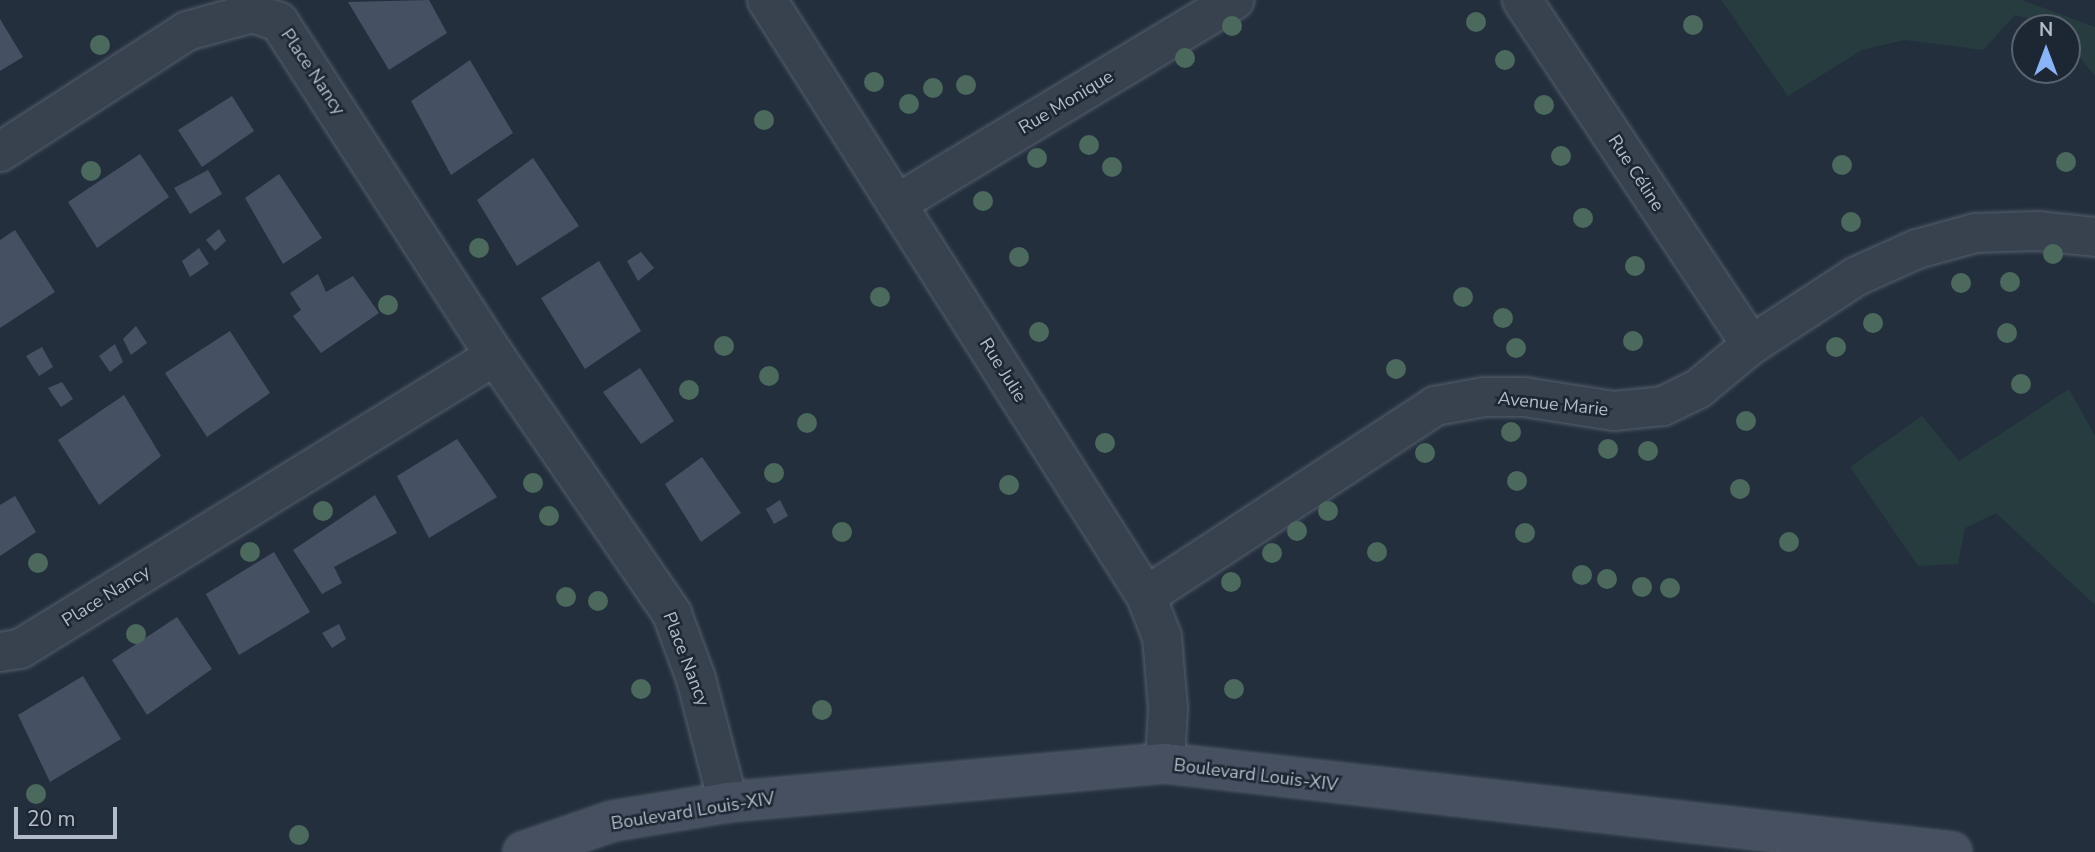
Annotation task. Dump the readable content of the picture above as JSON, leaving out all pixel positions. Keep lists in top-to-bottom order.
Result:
{
  "streets": {
    "main road": ["Boulevard Louis-XIV"],
    "street": [
      "Place Nancy",
      "Rue Monique",
      "Rue Céline",
      "Rue Julie",
      "Avenue Marie"
    ]
  },
  "crossings": [
    ["Place Nancy", "Boulevard Louis-XIV"],
    ["Rue Monique", "Rue Julie"],
    ["Rue Céline", "Avenue Marie"],
    ["Rue Julie", "Avenue Marie"],
    ["Rue Julie", "Boulevard Louis-XIV"]
  ],
  "scale_bar": "20 m",
  "north": "top"
}
